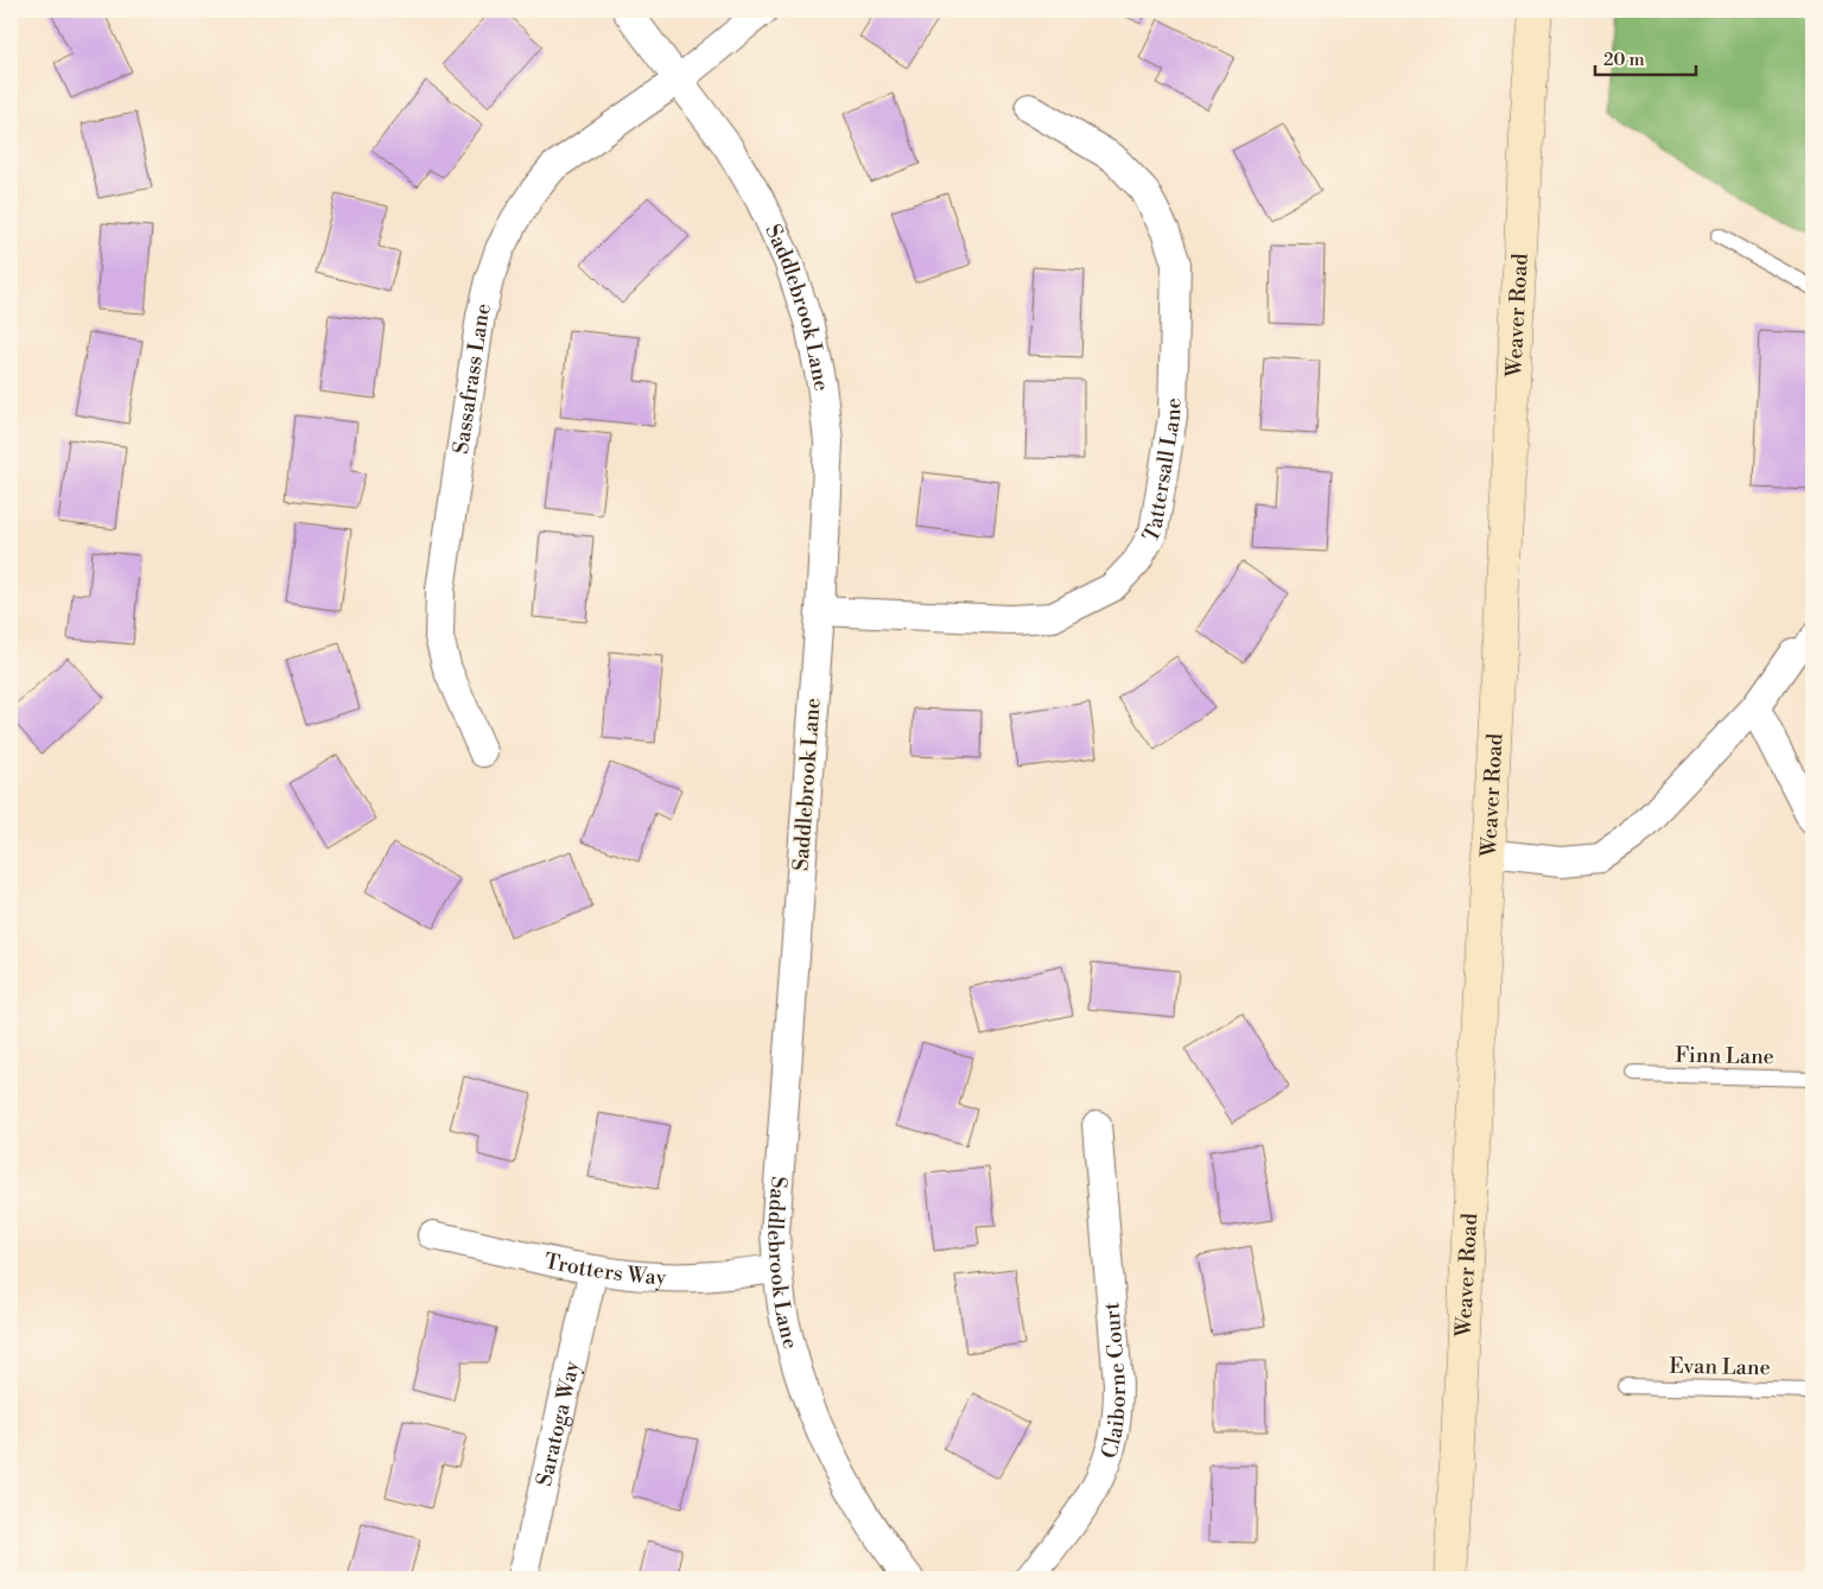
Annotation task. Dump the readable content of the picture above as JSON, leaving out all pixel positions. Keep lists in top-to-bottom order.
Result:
{
  "streets": {
    "main road": ["Weaver Road"],
    "street": [
      "Saddlebrook Lane",
      "Sassafrass Lane",
      "Tattersall Lane",
      "Trotters Way",
      "Claiborne Court",
      "Saratoga Way"
    ],
    "lane": ["Finn Lane", "Evan Lane"]
  },
  "crossings": [
    ["Saddlebrook Lane", "Sassafrass Lane"],
    ["Saddlebrook Lane", "Tattersall Lane"],
    ["Saddlebrook Lane", "Trotters Way"],
    ["Trotters Way", "Saratoga Way"]
  ],
  "scale_bar": "20 m"
}
